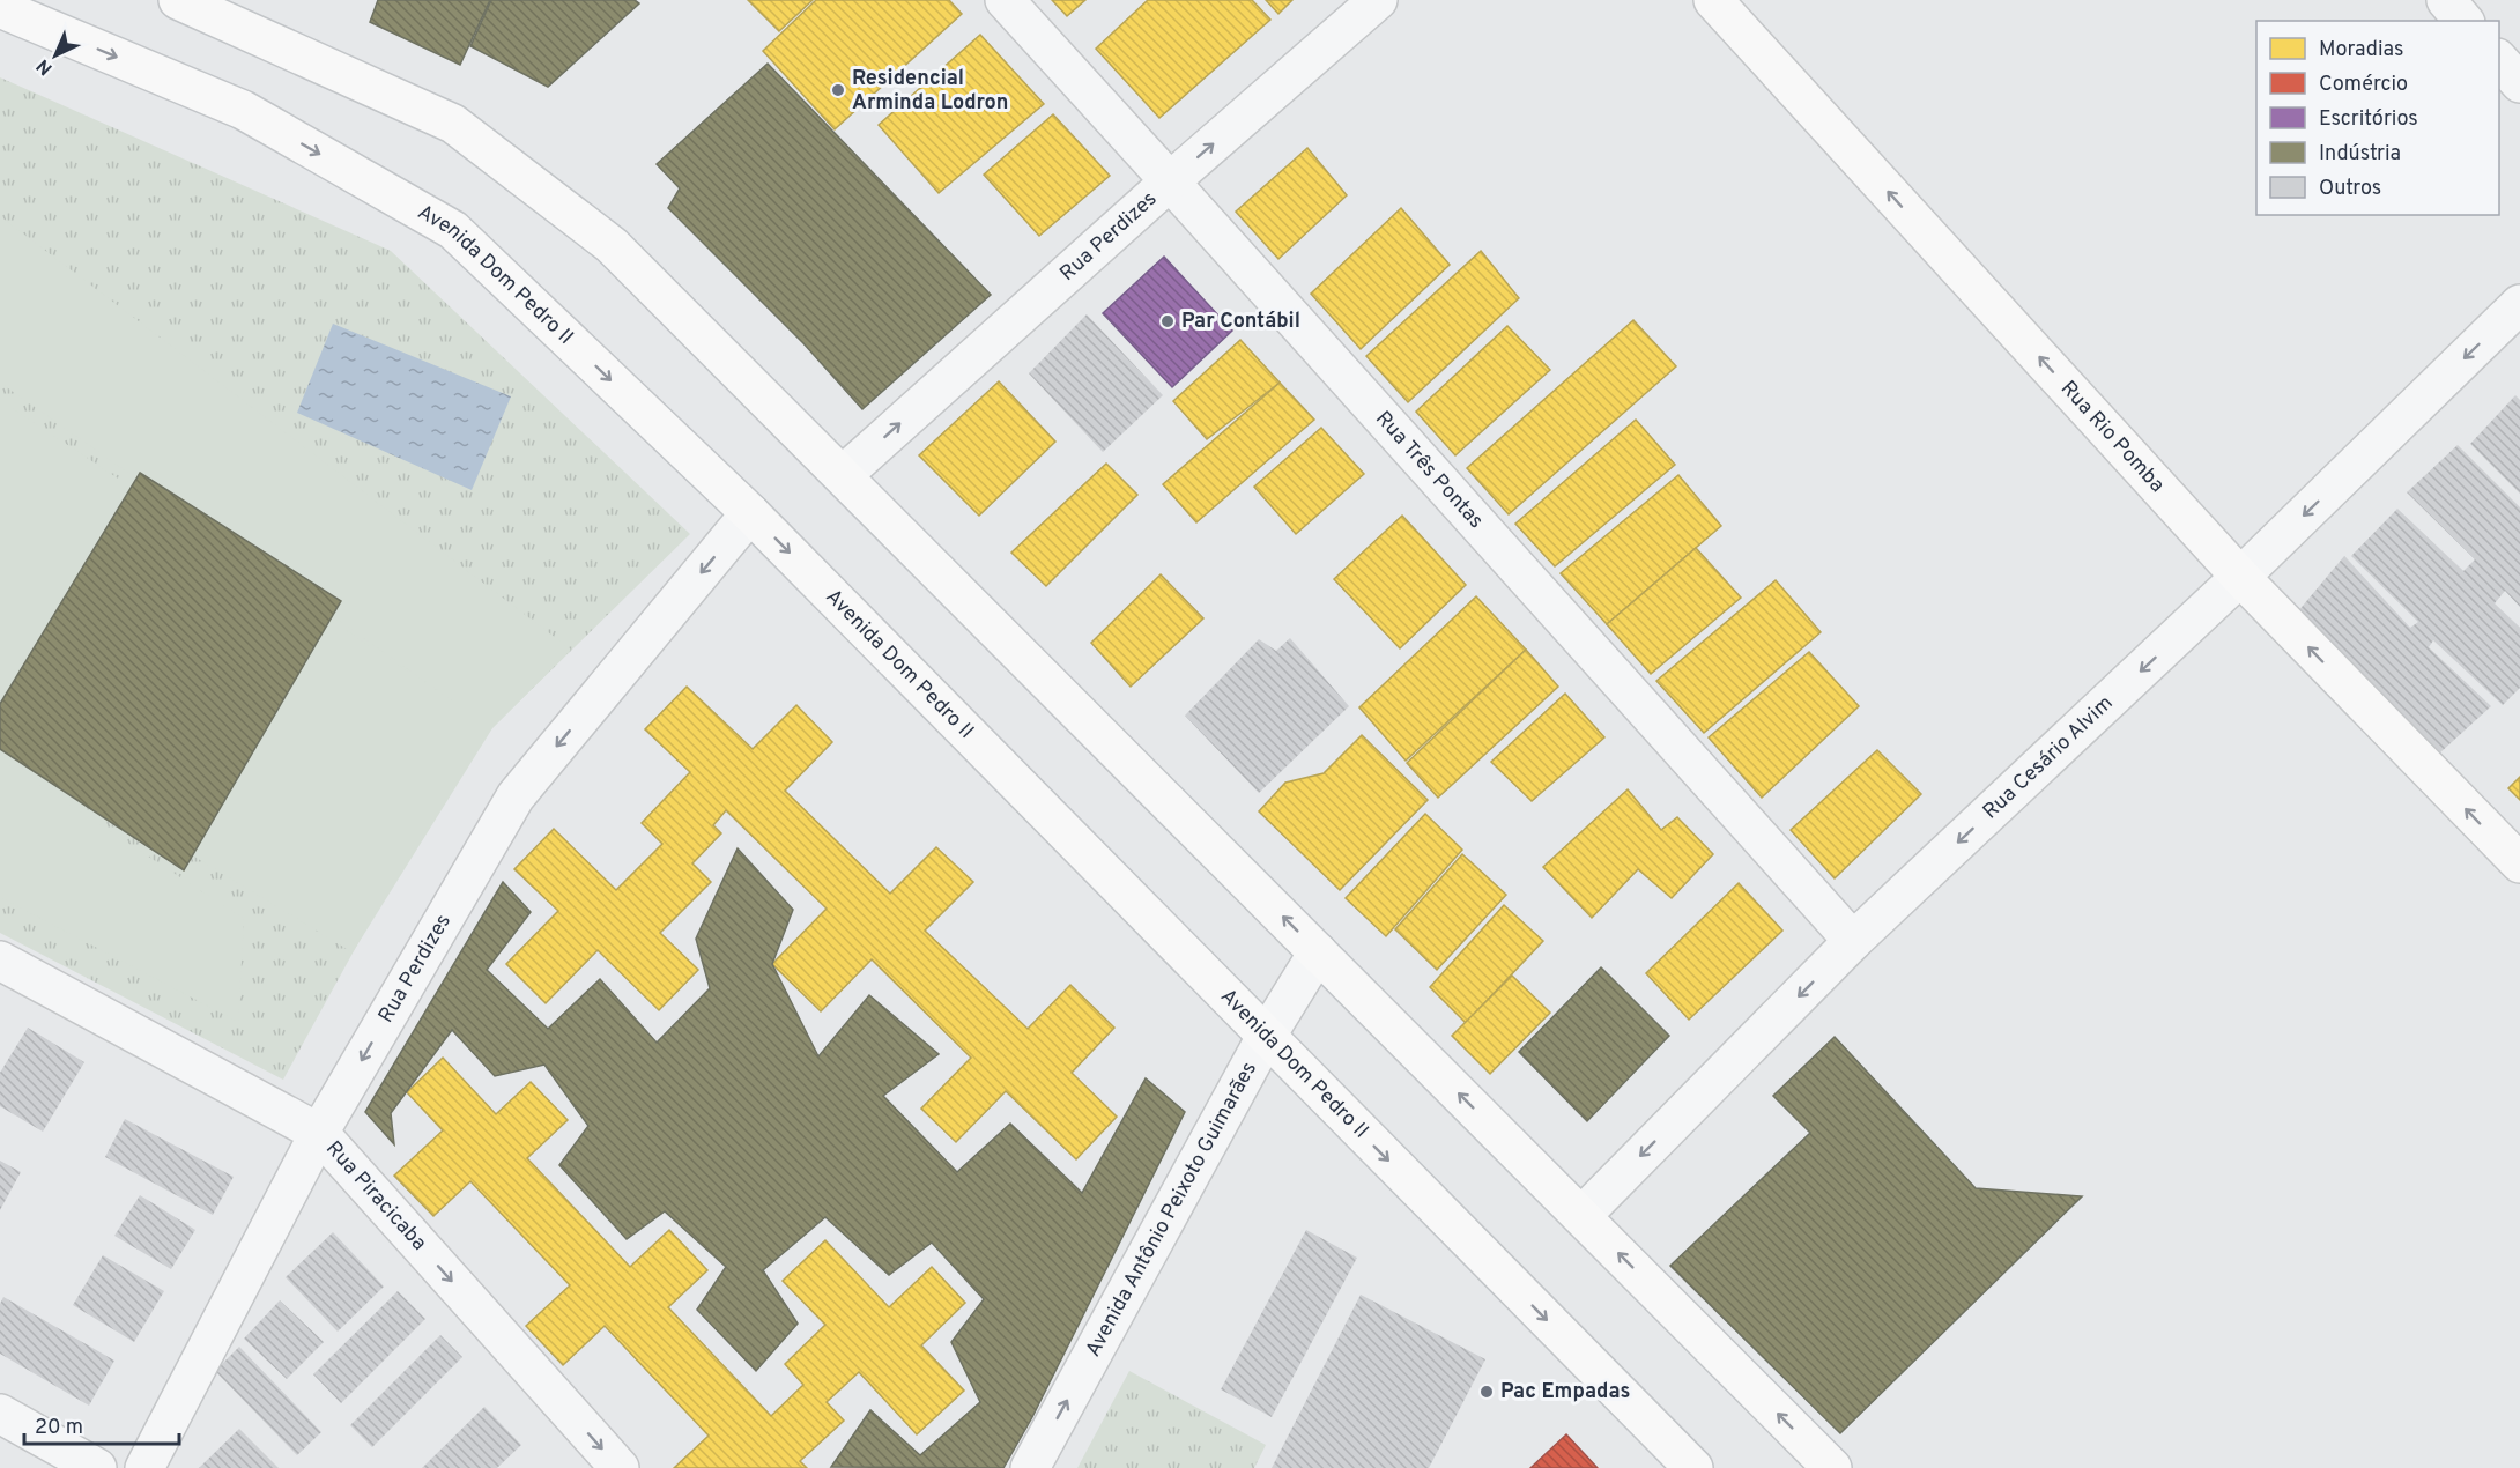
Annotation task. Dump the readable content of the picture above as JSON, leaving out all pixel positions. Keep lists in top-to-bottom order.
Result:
{
  "streets": {
    "main road": ["Avenida Dom Pedro II", "Rua Rio Pomba"],
    "street": [
      "Rua Perdizes",
      "Rua Três Pontas",
      "Rua Cesário Alvim",
      "Rua Piracicaba",
      "Avenida Antônio Peixoto Guimarães"
    ]
  },
  "crossings": [
    ["Rua Perdizes", "Avenida Dom Pedro II"],
    ["Rua Perdizes", "Rua Três Pontas"],
    ["Rua Perdizes", "Rua Piracicaba"],
    ["Avenida Dom Pedro II", "Avenida Antônio Peixoto Guimarães"],
    ["Rua Rio Pomba", "Rua Cesário Alvim"],
    ["Rua Três Pontas", "Rua Cesário Alvim"]
  ],
  "one_way": [
    "Rua Rio Pomba",
    "Rua Cesário Alvim",
    "Rua Piracicaba",
    "Avenida Antônio Peixoto Guimarães"
  ],
  "places": ["Residencial Arminda Lodron", "Par Contábil", "Pac Empadas"],
  "legend": [
    "Moradias",
    "Comércio",
    "Escritórios",
    "Indústria",
    "Outros"
  ],
  "scale_bar": "20 m",
  "north": "bottom left"
}
